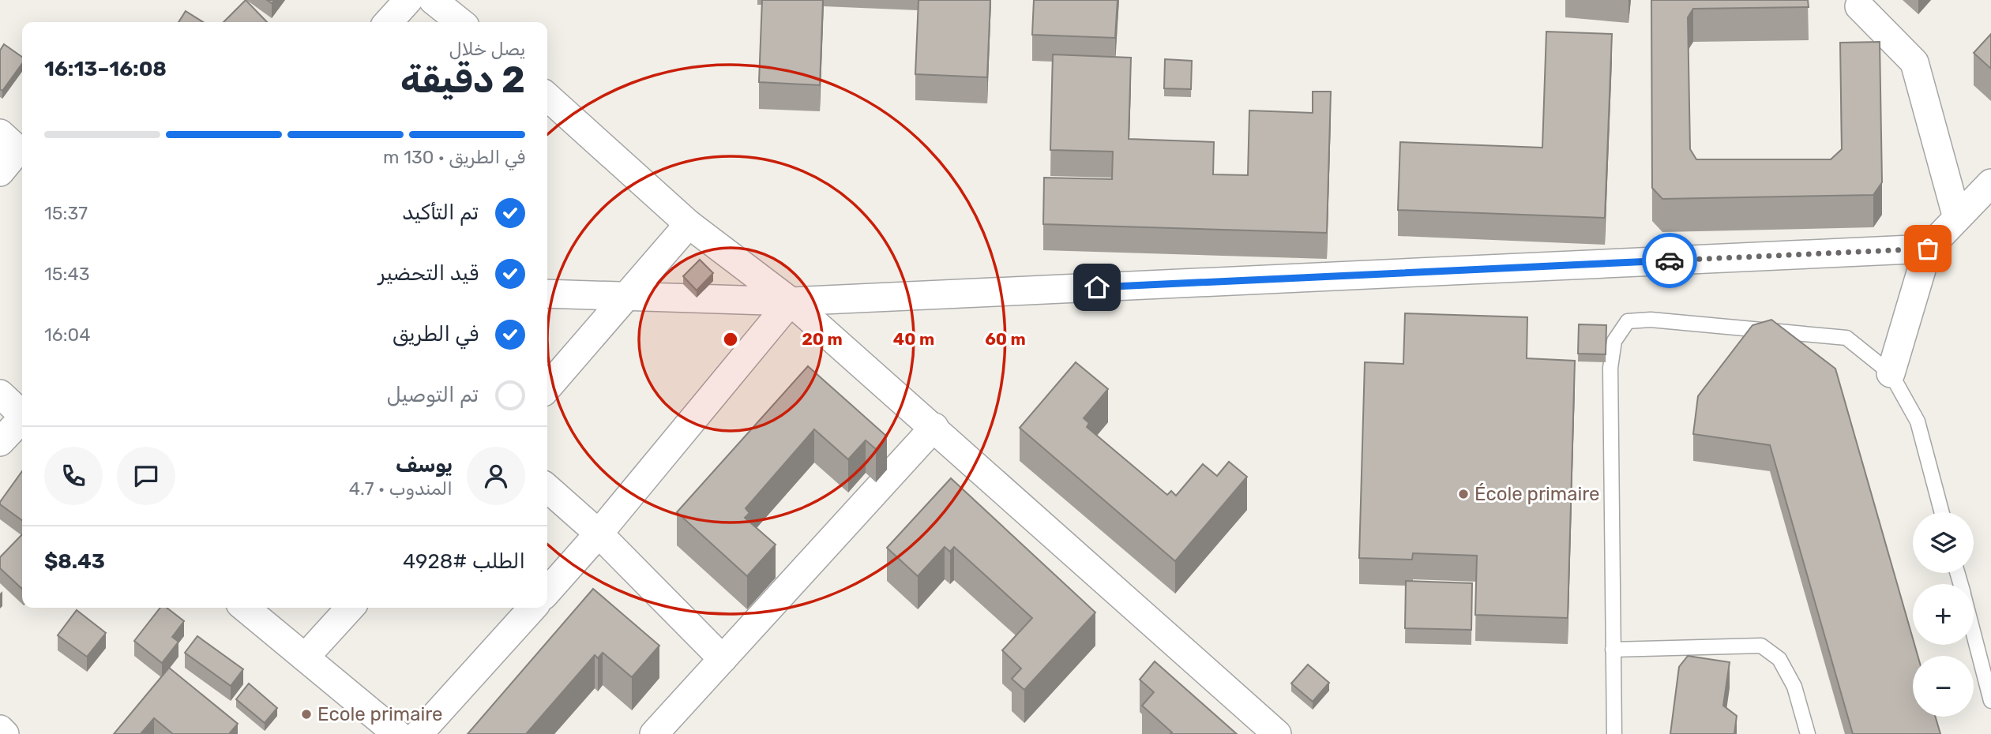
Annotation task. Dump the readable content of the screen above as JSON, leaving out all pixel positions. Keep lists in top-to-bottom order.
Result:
{
  "places": ["École primaire", "Ecole primaire"],
  "page": {
    "heading": ["2 دقيقة", "يصل خلال", "16:08–16:13"],
    "panel": [
      "يوسف",
      "المندوب · 4.7",
      "الطلب #4928",
      "$8.43"
    ],
    "bar": "في الطريق · 130 m",
    "list": [
      ["تم التأكيد", "15:37"],
      ["قيد التحضير", "15:43"],
      ["في الطريق", "16:04"],
      "تم التوصيل"
    ],
    "map_buttons": ["+", "−"]
  },
  "rings": ["20 m", "40 m", "60 m"]
}
